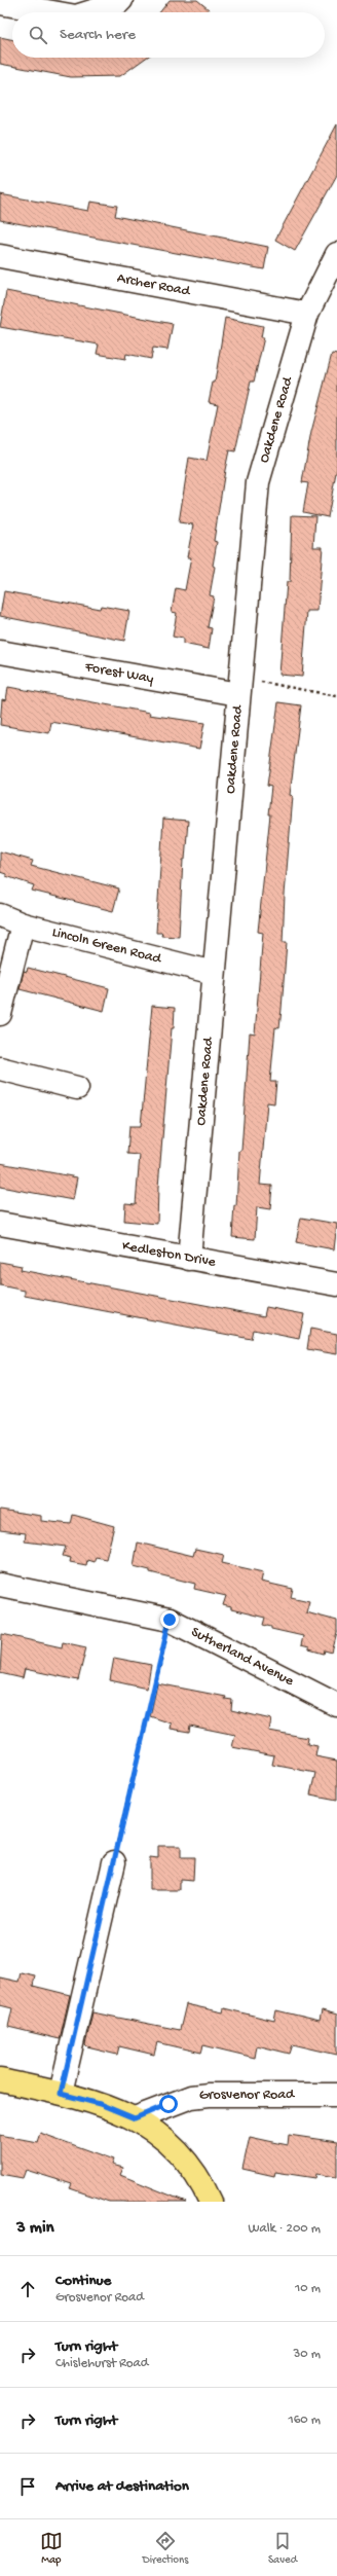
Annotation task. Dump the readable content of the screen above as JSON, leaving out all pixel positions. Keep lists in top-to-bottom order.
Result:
{
  "streets": {
    "street": [
      "Archer Road",
      "Oakdene Road",
      "Forest Way",
      "Lincoln Green Road",
      "Kedleston Drive",
      "Sutherland Avenue",
      "Grosvenor Road"
    ]
  },
  "crossings": [
    ["Archer Road", "Oakdene Road"],
    ["Oakdene Road", "Forest Way"],
    ["Oakdene Road", "Lincoln Green Road"],
    ["Oakdene Road", "Kedleston Drive"]
  ],
  "page": {
    "search": "Search here",
    "heading": ["3 min", "Walk · 200 m"],
    "list": [
      ["Continue", "Grosvenor Road", "10 m"],
      ["Turn right", "Chislehurst Road", "30 m"],
      ["Turn right", "160 m"],
      "Arrive at destination"
    ],
    "nav": ["Map", "Directions", "Saved"]
  }
}
